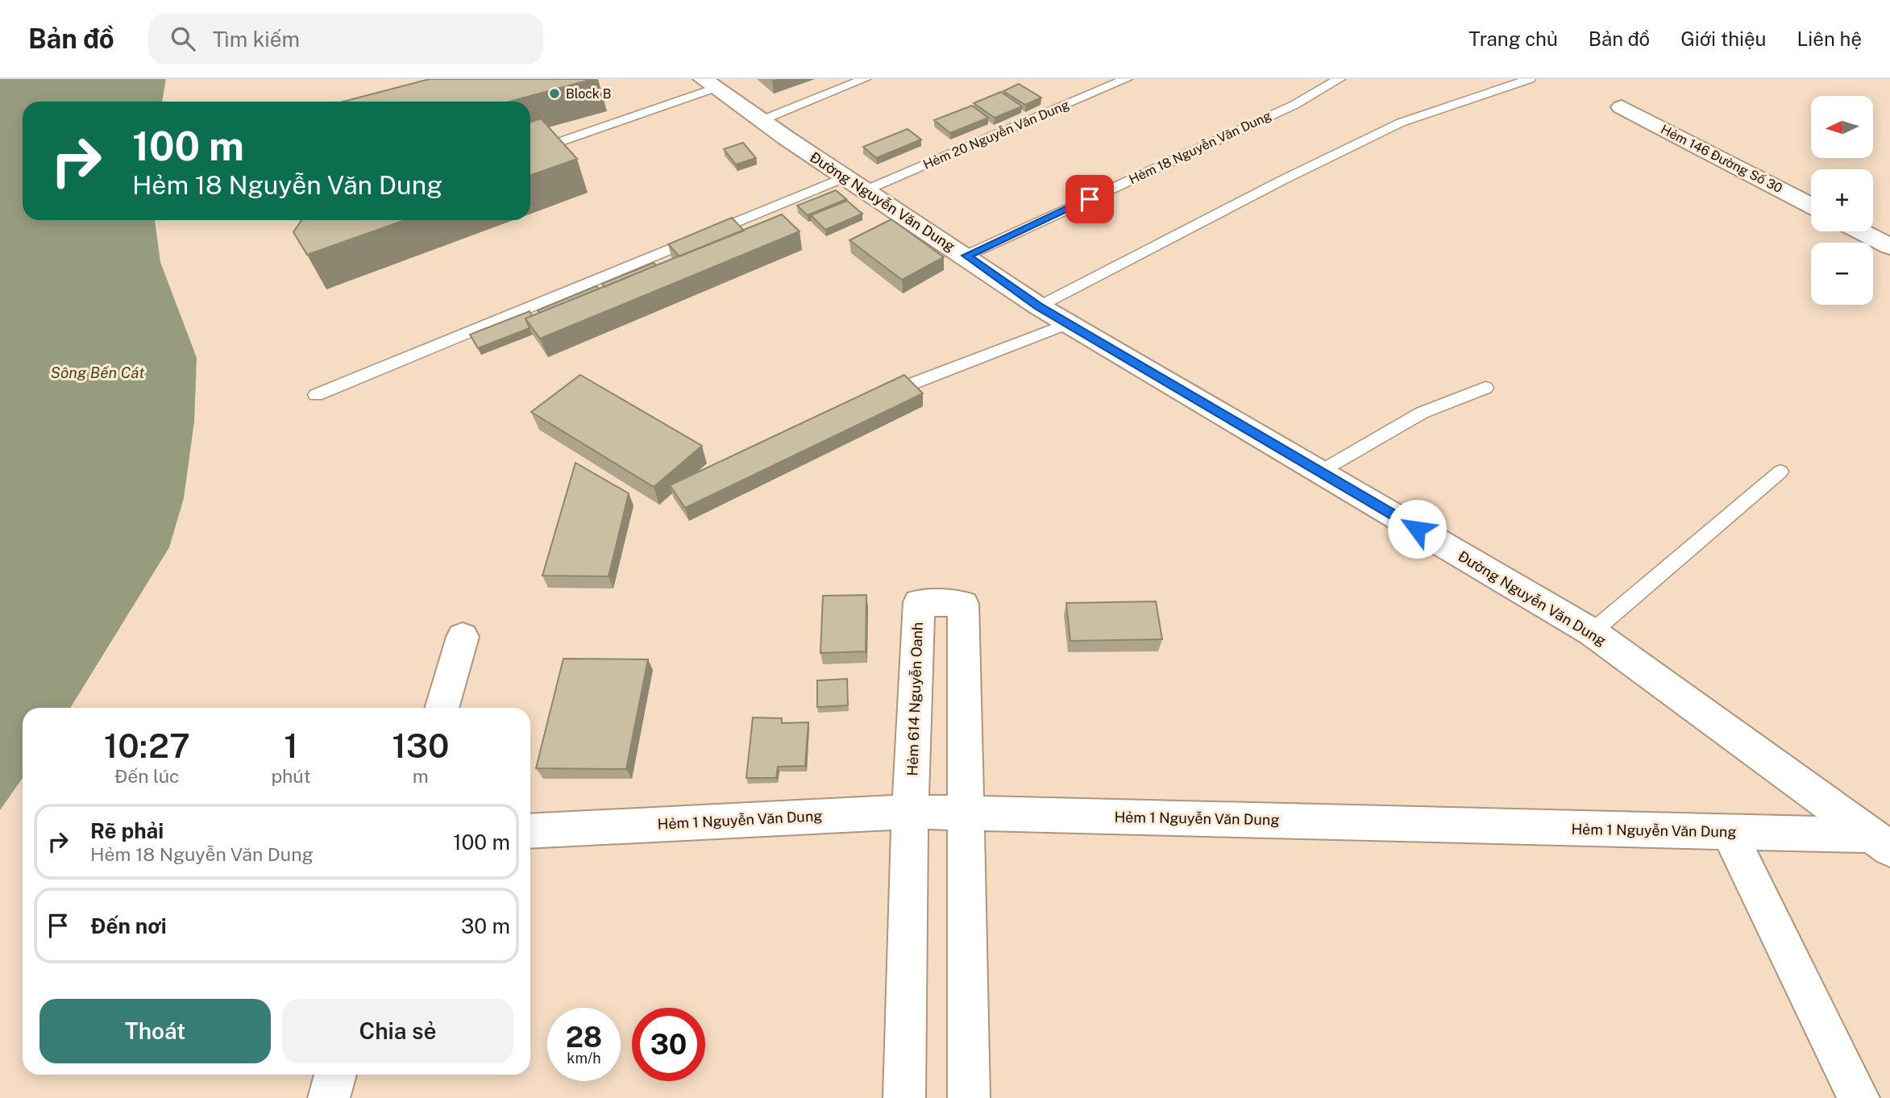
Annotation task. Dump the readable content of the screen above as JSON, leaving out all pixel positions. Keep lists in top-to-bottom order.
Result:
{
  "streets": {
    "street": [
      "Hẻm 146 Đường Số 30",
      "Đường Nguyễn Văn Dung",
      "Hẻm 614 Nguyễn Oanh",
      "Hẻm 1 Nguyễn Văn Dung"
    ],
    "lane": ["Hẻm 20 Nguyễn Văn Dung", "Hẻm 18 Nguyễn Văn Dung"]
  },
  "crossings": [
    ["Hẻm 20 Nguyễn Văn Dung", "Đường Nguyễn Văn Dung"],
    ["Hẻm 18 Nguyễn Văn Dung", "Đường Nguyễn Văn Dung"],
    ["Đường Nguyễn Văn Dung", "Hẻm 1 Nguyễn Văn Dung"],
    ["Hẻm 614 Nguyễn Oanh", "Hẻm 1 Nguyễn Văn Dung"]
  ],
  "water": ["Sông Bến Cát"],
  "places": ["Block B"],
  "north": "left",
  "page": {
    "header": "Bản đồ",
    "search": "Tìm kiếm",
    "nav": [
      "Trang chủ",
      "Bản đồ",
      "Giới thiệu",
      "Liên hệ"
    ],
    "map_buttons": ["+", "−"],
    "turn": ["100 m", "Hẻm 18 Nguyễn Văn Dung"],
    "eta": [
      "10:27",
      "Đến lúc",
      "1",
      "phút",
      "130",
      "m"
    ],
    "list": [
      {
        "name": "Rẽ phải",
        "note": "Hẻm 18 Nguyễn Văn Dung",
        "value": "100 m"
      },
      {
        "name": "Đến nơi",
        "value": "30 m"
      }
    ],
    "buttons": ["Thoát", "Chia sẻ"],
    "speed": "28 km/h",
    "limit": "30"
  }
}
